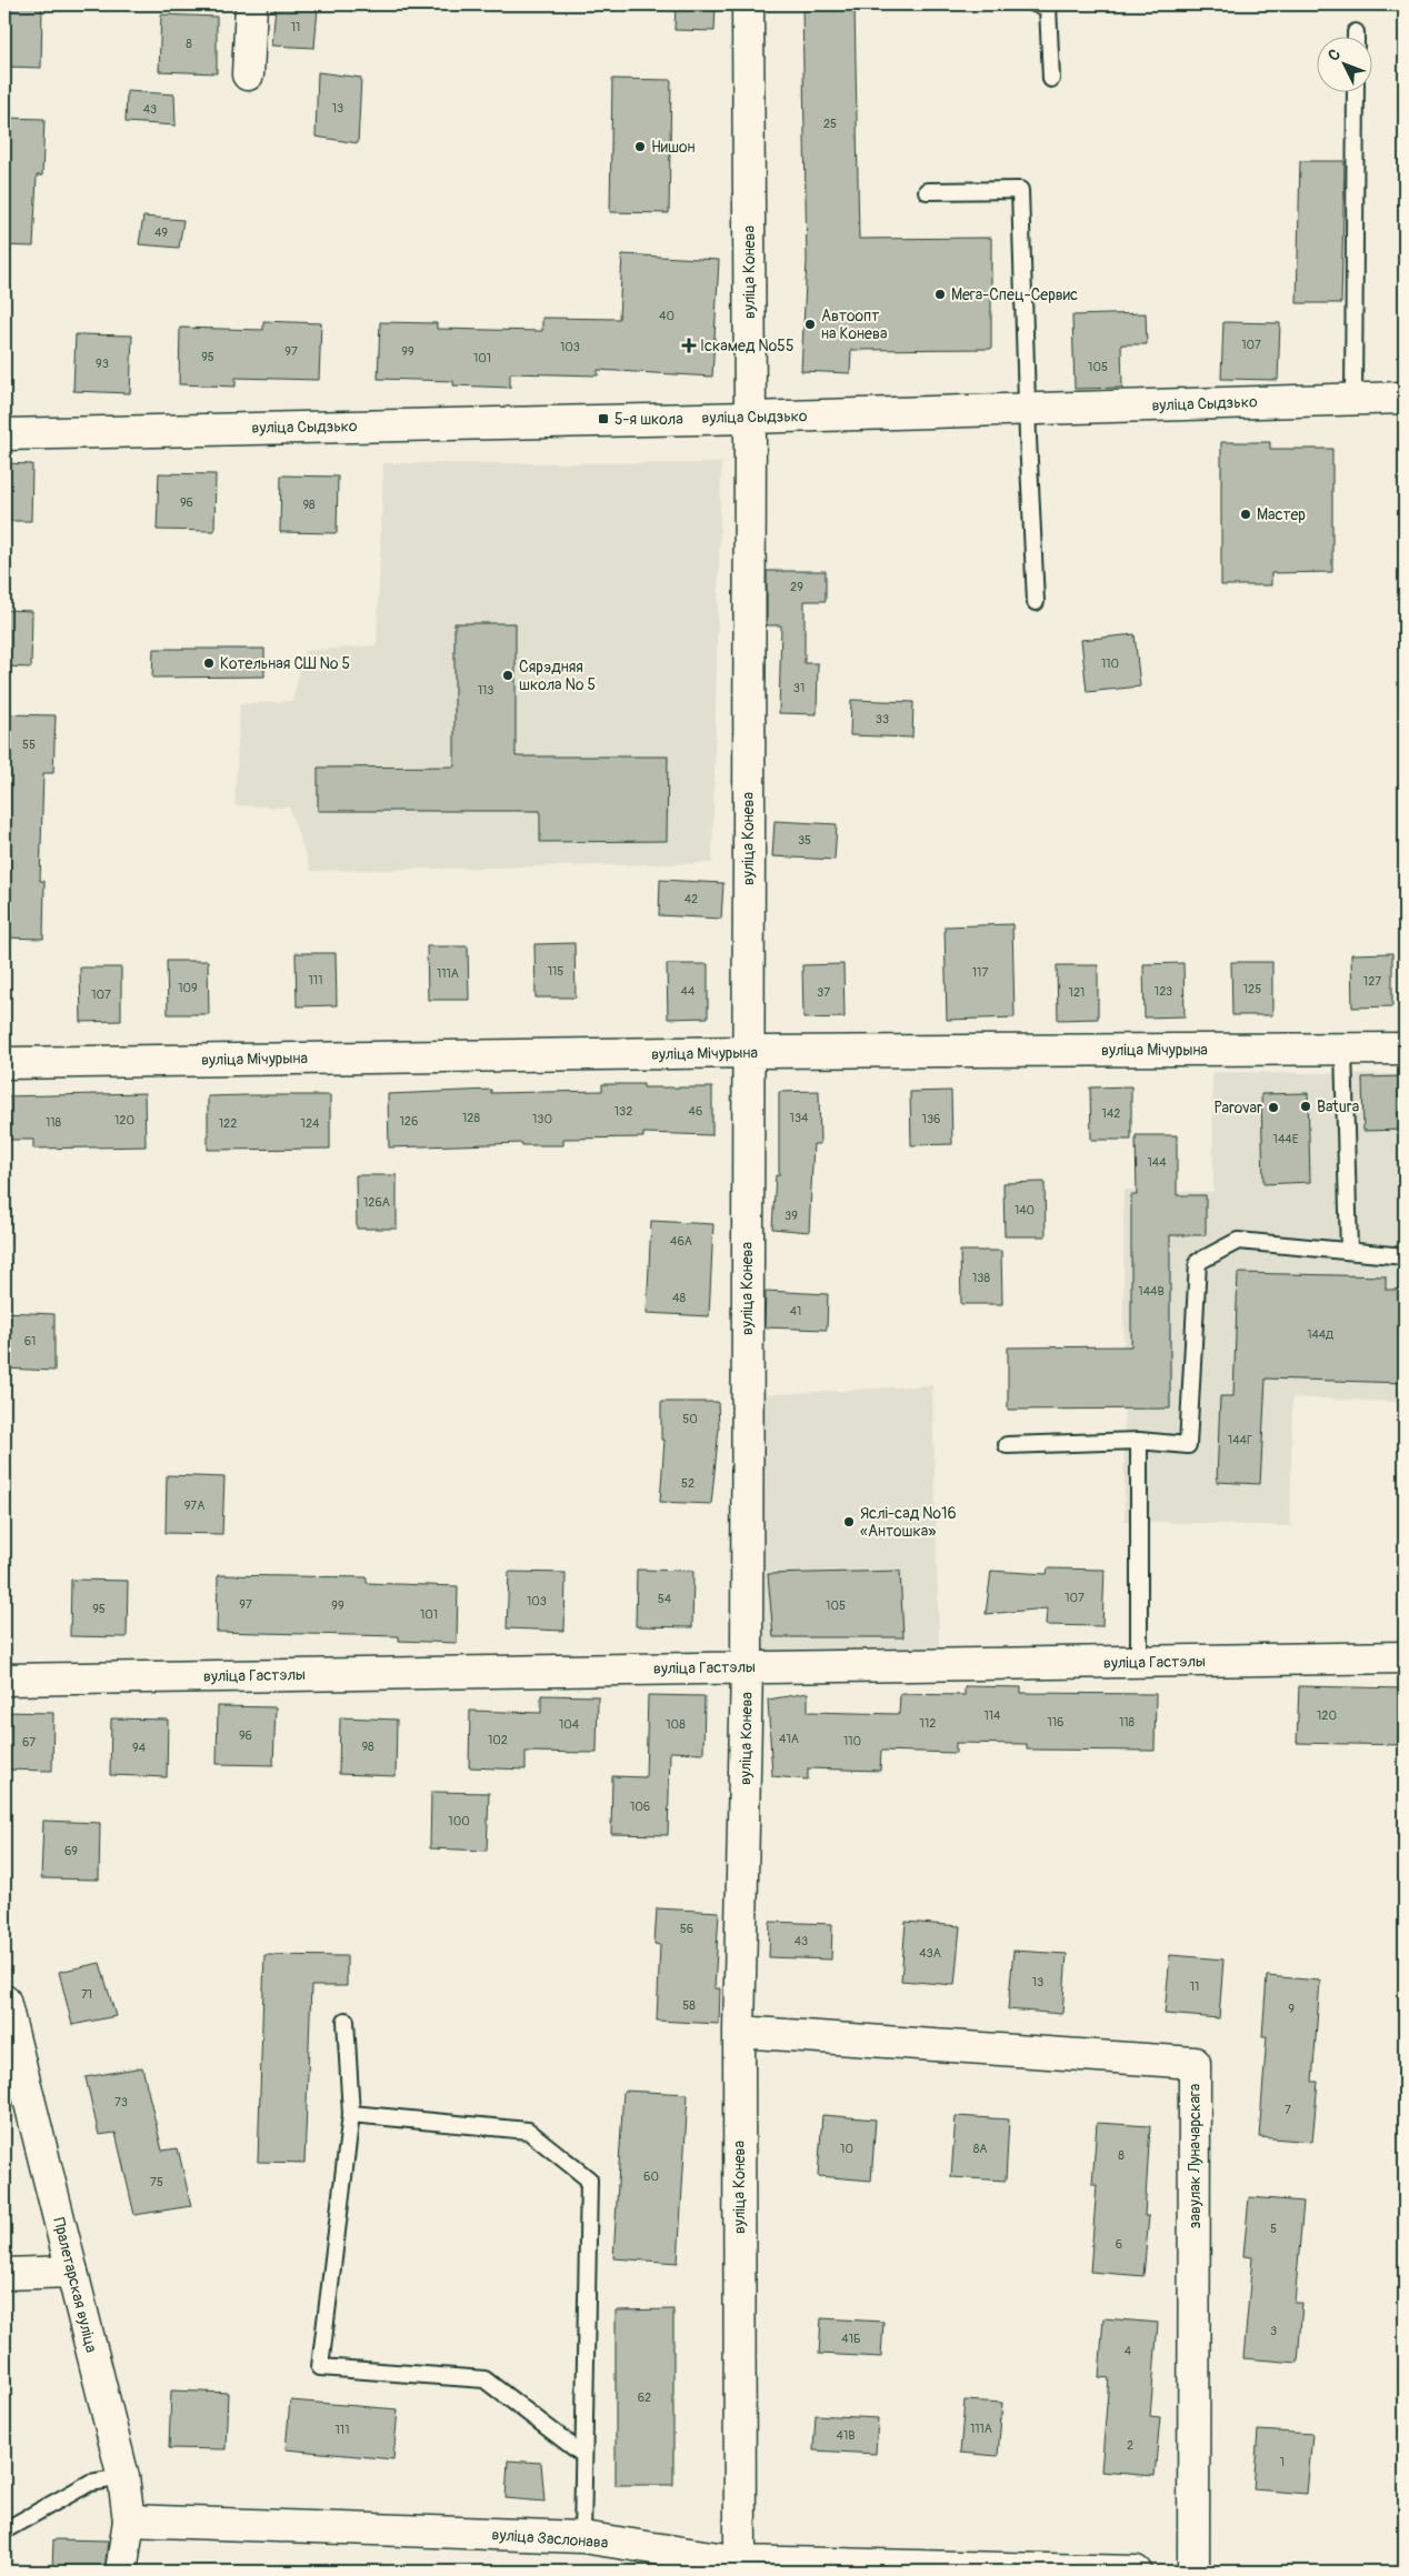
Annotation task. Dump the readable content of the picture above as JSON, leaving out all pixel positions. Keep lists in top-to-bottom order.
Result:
{
  "streets": {
    "street": [
      "вуліца Конева",
      "вуліца Сыдзько",
      "вуліца Мічурына",
      "вуліца Гастэлы",
      "завулак Луначарскага",
      "Пралетарская вуліца",
      "вуліца Заслонава"
    ]
  },
  "crossings": [
    ["вуліца Конева", "вуліца Сыдзько"],
    ["вуліца Конева", "вуліца Мічурына"],
    ["вуліца Конева", "вуліца Гастэлы"],
    ["вуліца Конева", "завулак Луначарскага"],
    ["вуліца Конева", "вуліца Заслонава"],
    ["Пралетарская вуліца", "вуліца Заслонава"]
  ],
  "places": {
    "other": [
      "Нишон",
      "Мега-Спец-Сервис",
      "Автоопт на Конева",
      "Мастер",
      "Котельная СШ № 5",
      "Сярэдняя школа № 5",
      "Batura",
      "Parovar",
      "Яслі-сад №16 «Антошка»"
    ],
    "health": ["Іскамед №55"],
    "transit": ["5-я школа"]
  },
  "house_numbers": [
    "11",
    "8",
    "13",
    "43",
    "25",
    "49",
    "40",
    "107",
    "103",
    "97",
    "99",
    "95",
    "101",
    "93",
    "105",
    "96",
    "98",
    "29",
    "110",
    "31",
    "113",
    "33",
    "55",
    "35",
    "42",
    "115",
    "117",
    "111А",
    "111",
    "127",
    "109",
    "125",
    "44",
    "123",
    "37",
    "121",
    "107",
    "132",
    "46",
    "142",
    "128",
    "134",
    "130",
    "136",
    "120",
    "126",
    "118",
    "122",
    "124",
    "144Е",
    "144",
    "126А",
    "140",
    "39",
    "46А",
    "138",
    "144В",
    "48",
    "41",
    "144Д",
    "61",
    "50",
    "144Г",
    "52",
    "97А",
    "107",
    "54",
    "103",
    "97",
    "99",
    "105",
    "95",
    "101",
    "114",
    "120",
    "116",
    "118",
    "112",
    "104",
    "108",
    "96",
    "41А",
    "102",
    "110",
    "67",
    "98",
    "94",
    "106",
    "100",
    "69",
    "56",
    "43",
    "43А",
    "13",
    "11",
    "71",
    "58",
    "9",
    "73",
    "7",
    "10",
    "8А",
    "8",
    "60",
    "75",
    "5",
    "6",
    "3",
    "41Б",
    "4",
    "62",
    "111А",
    "111",
    "41В",
    "2",
    "1"
  ],
  "north": "top left"
}
